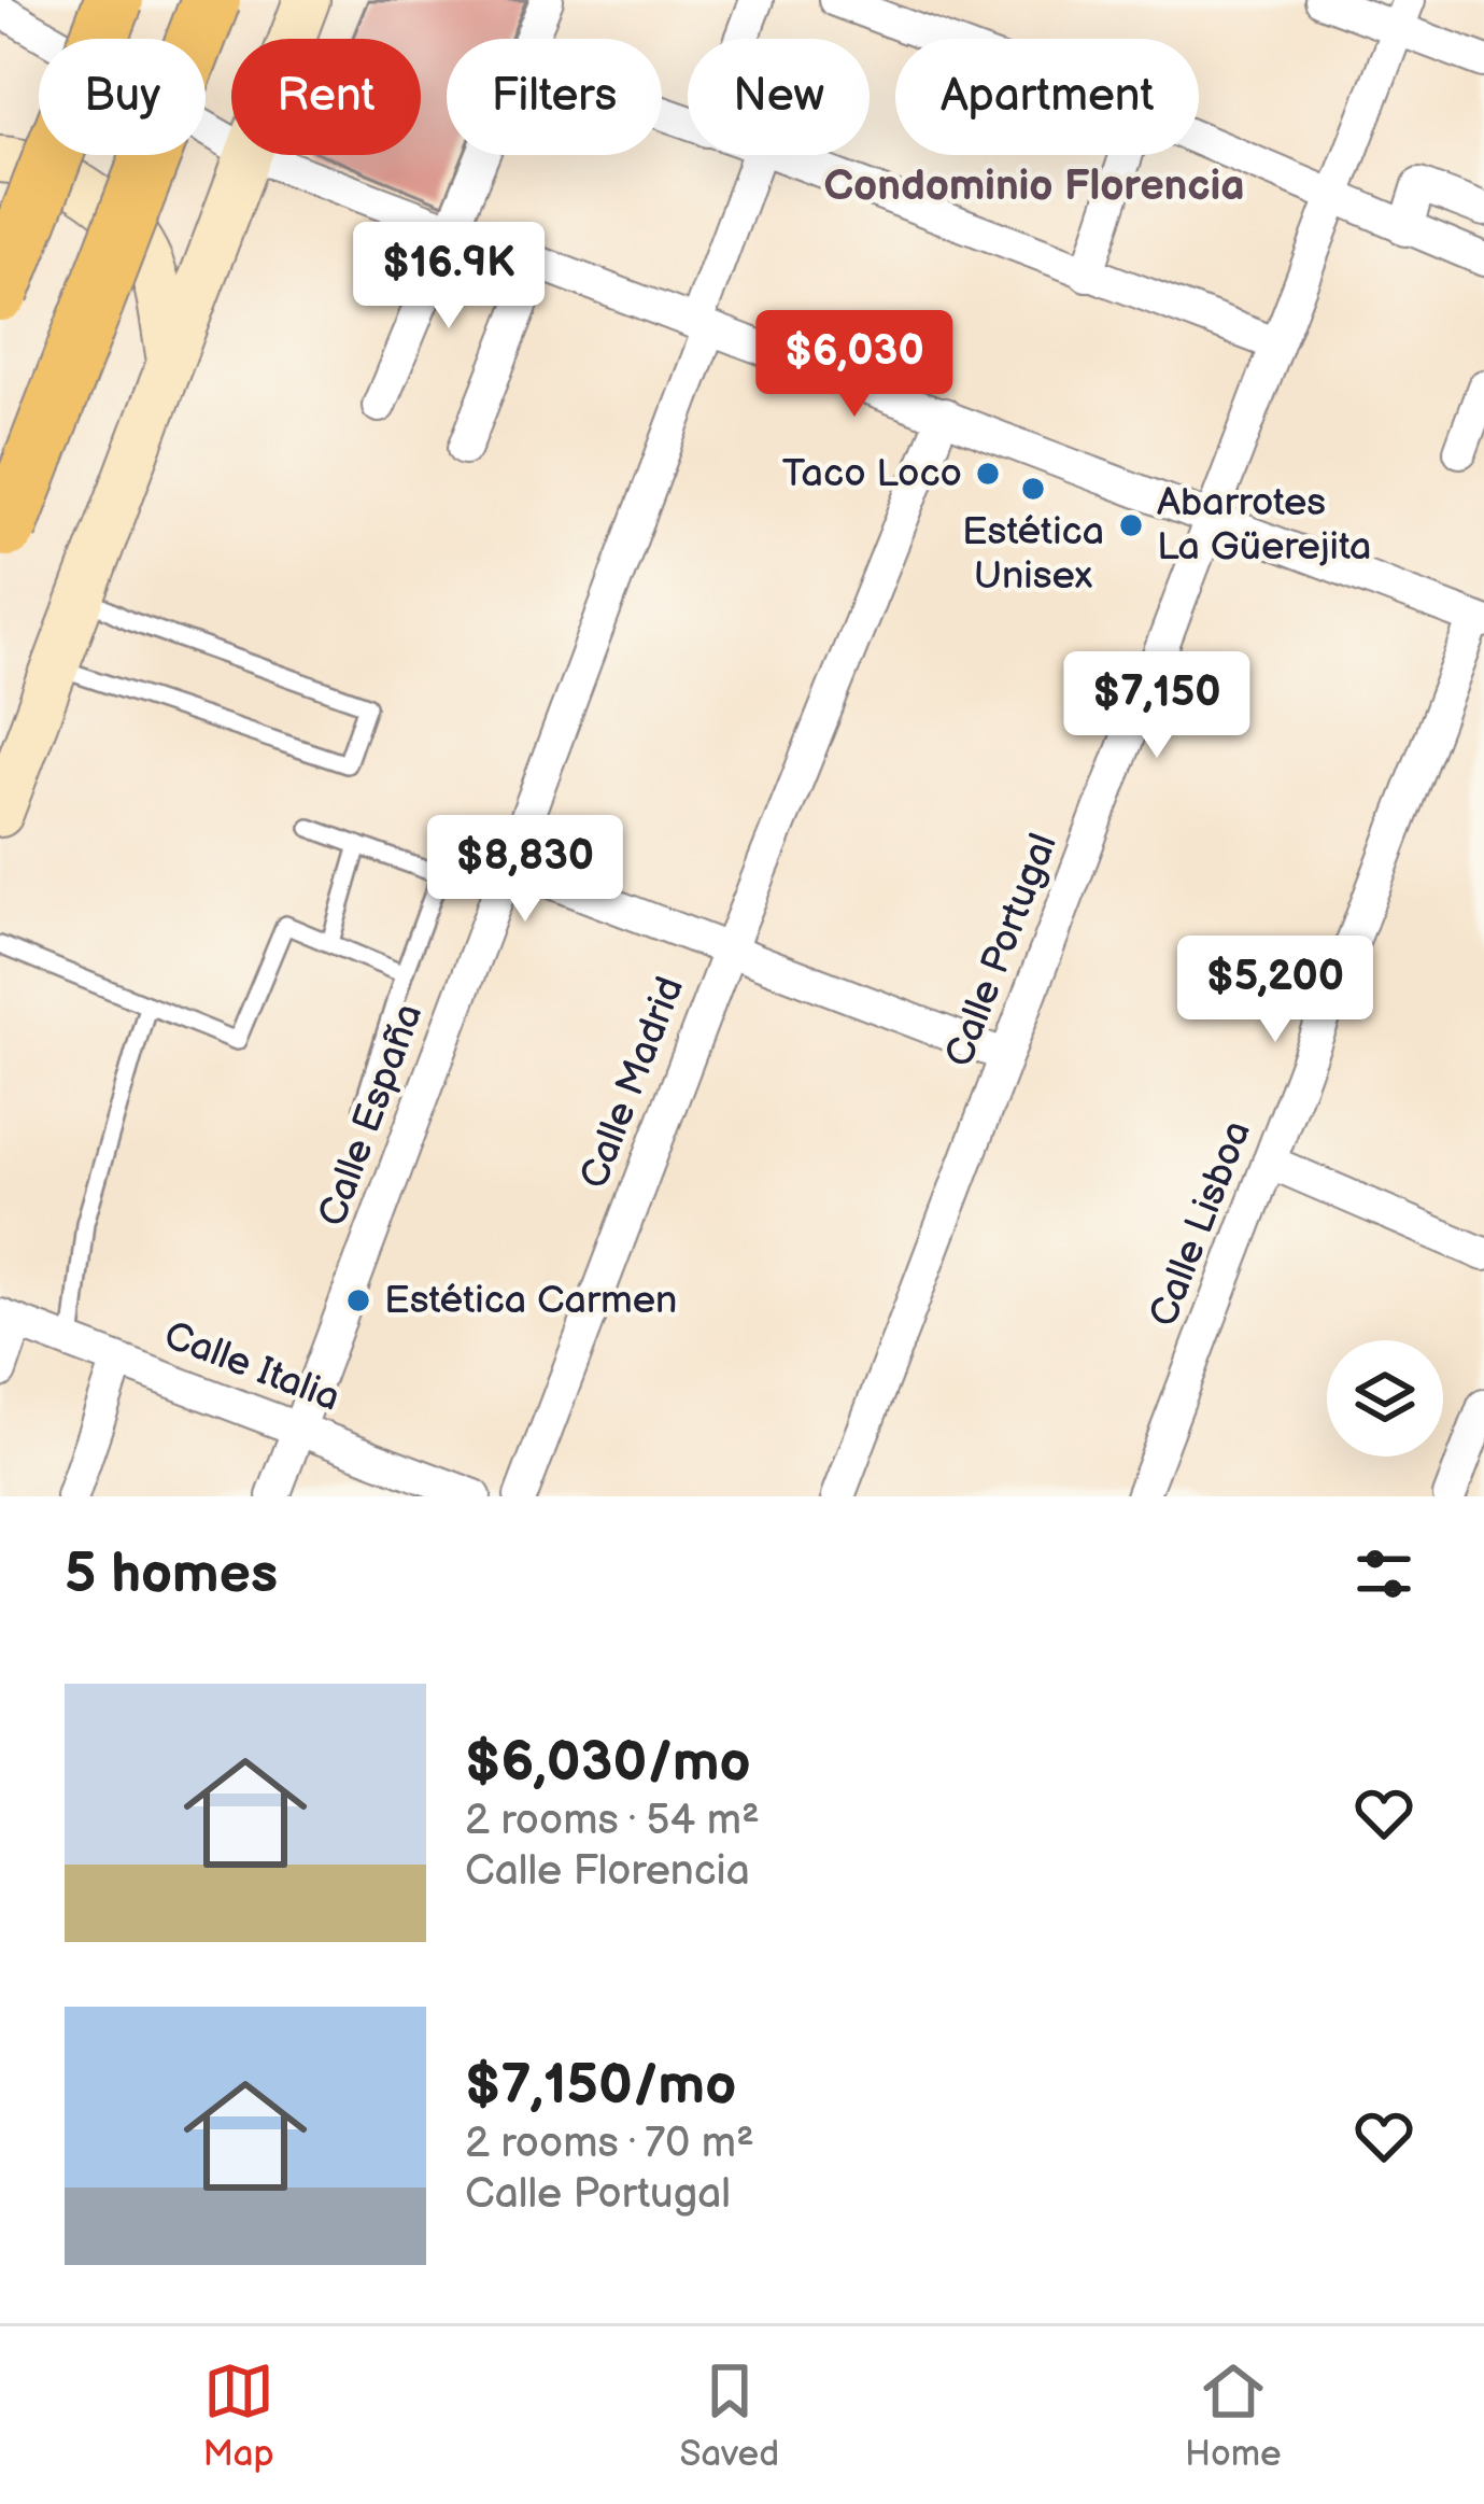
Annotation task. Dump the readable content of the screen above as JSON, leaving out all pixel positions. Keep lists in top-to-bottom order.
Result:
{
  "streets": {
    "street": [
      "Calle Portugal",
      "Calle Madrid",
      "Calle España",
      "Calle Lisboa",
      "Calle Italia"
    ]
  },
  "crossings": [
    ["Calle España", "Calle Italia"]
  ],
  "districts": ["Condominio Florencia"],
  "places": [
    "Taco Loco",
    "Estética Unisex",
    "Abarrotes La Güerejita",
    "Estética Carmen"
  ],
  "page": {
    "chip": [
      "Buy",
      "Rent",
      "Filters",
      "New",
      "Apartment"
    ],
    "price": [
      "$16.9K",
      "$6,030",
      "$7,150",
      "$8,830",
      "$5,200"
    ],
    "heading": "5 homes",
    "list": [
      {
        "name": "$6,030/mo",
        "note": "2 rooms · 54 m² · Calle Florencia"
      },
      {
        "name": "$7,150/mo",
        "note": "2 rooms · 70 m² · Calle Portugal"
      }
    ],
    "tabs": ["Map", "Saved", "Home"]
  }
}
